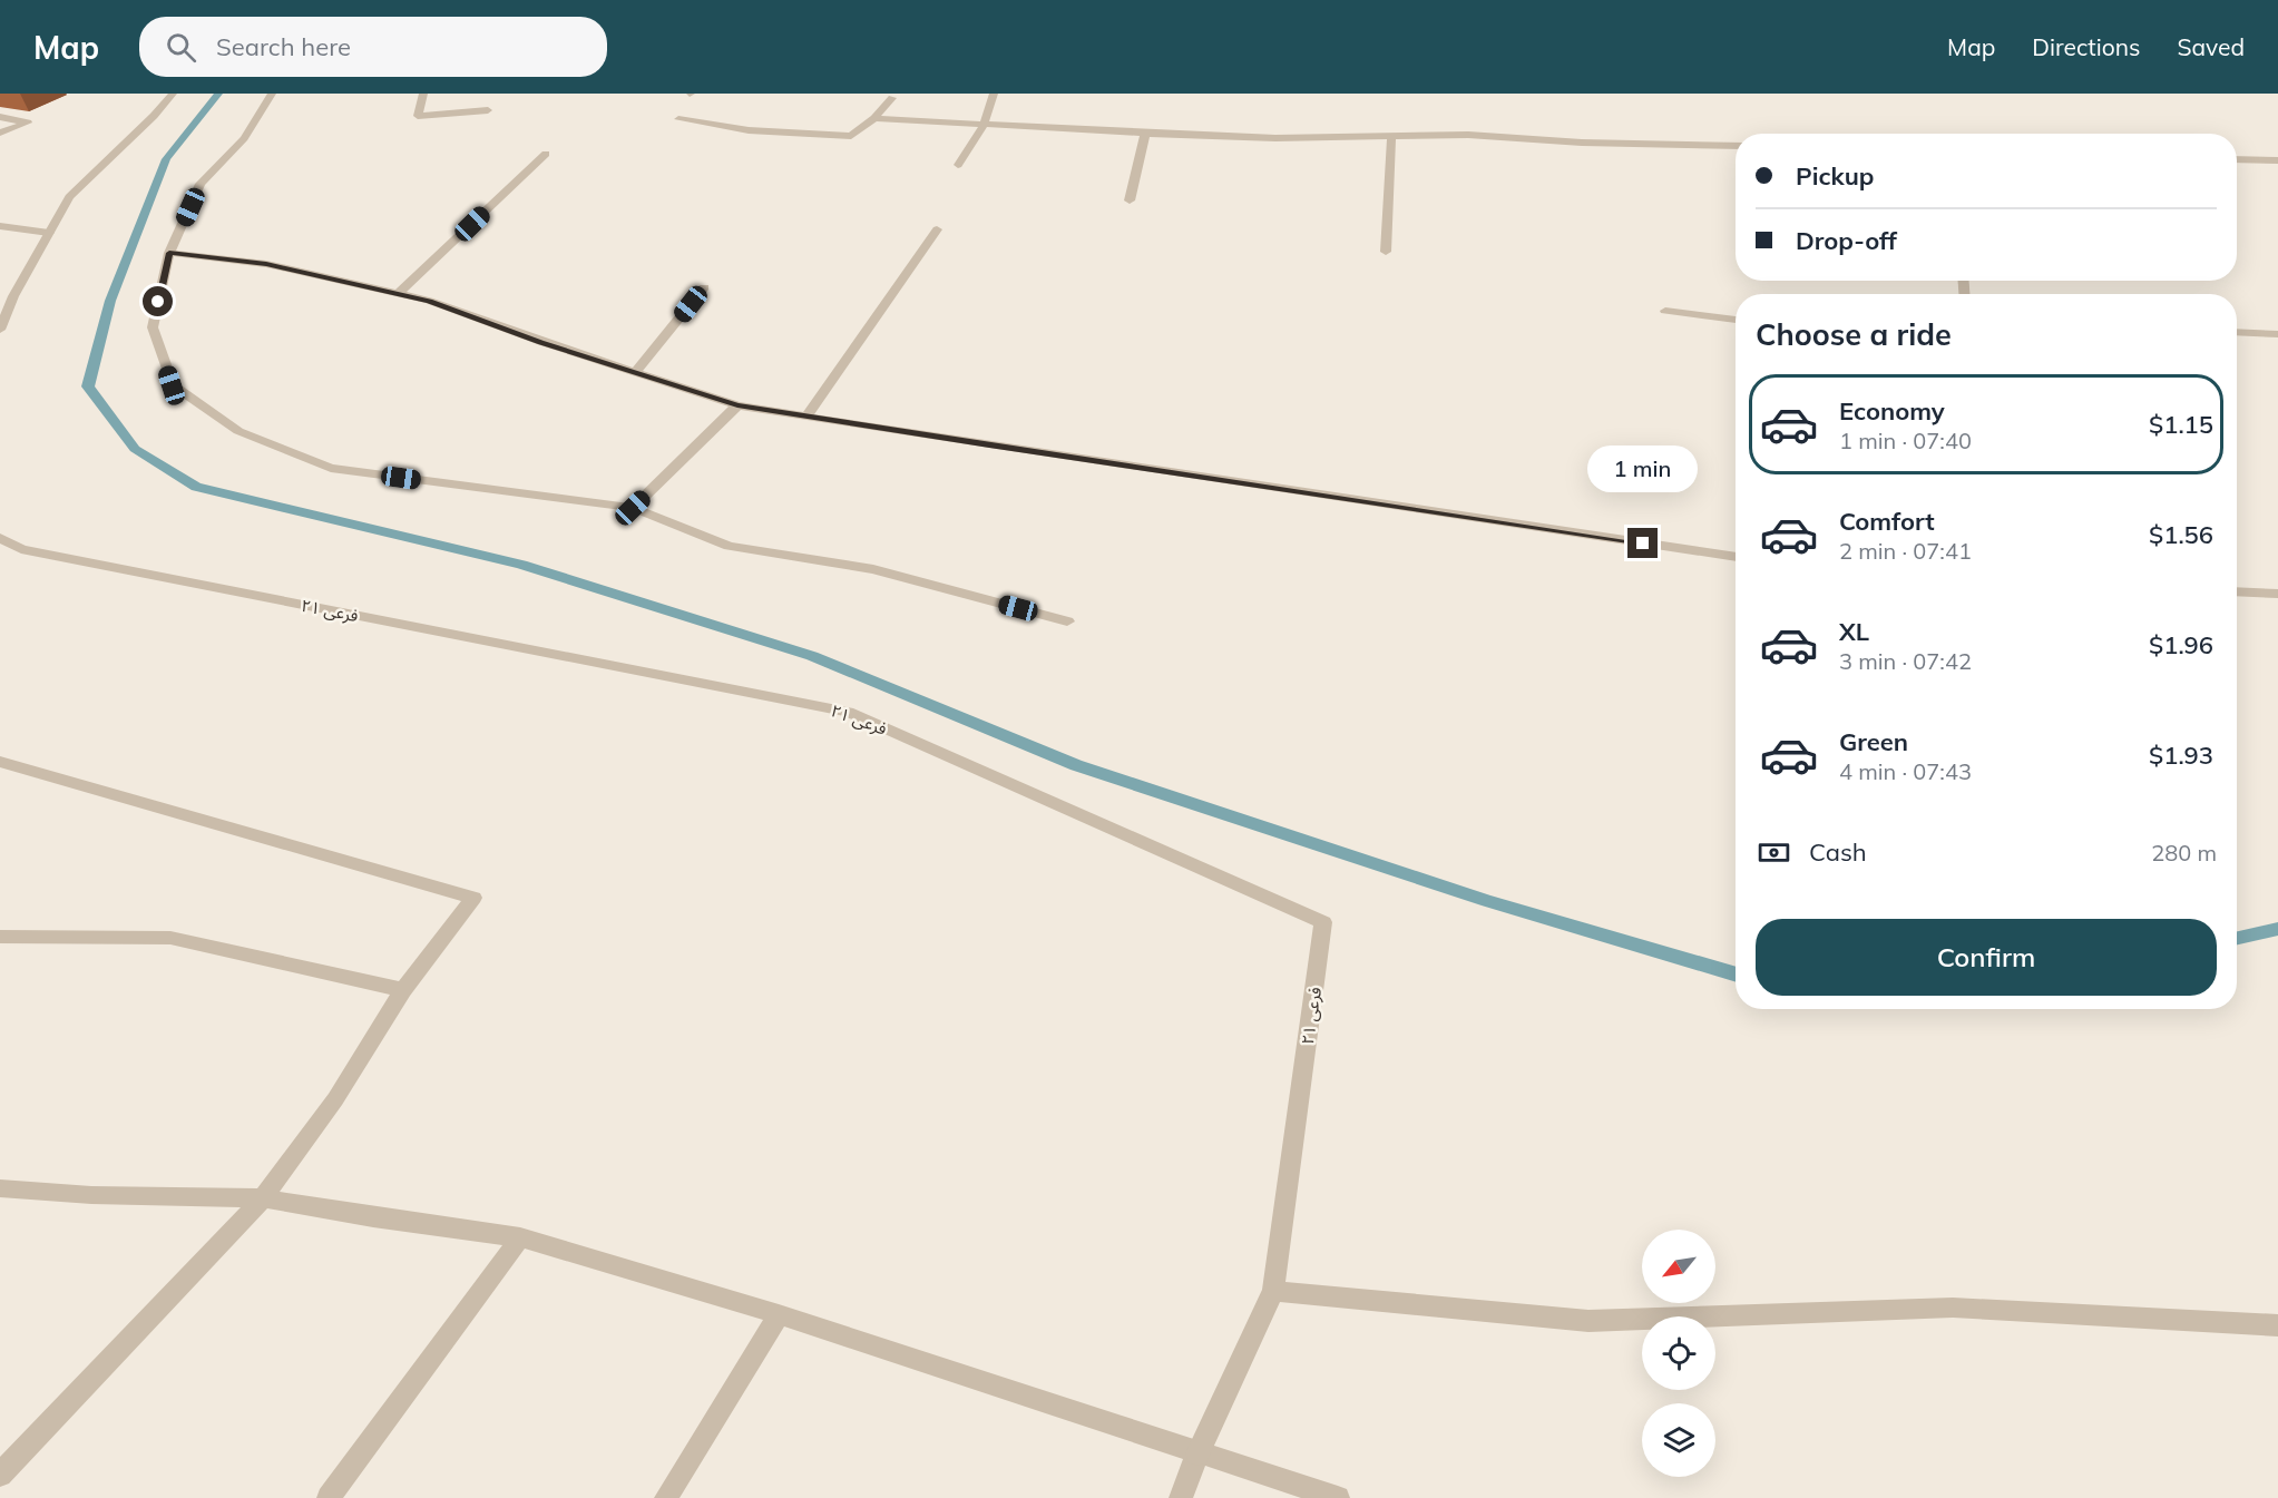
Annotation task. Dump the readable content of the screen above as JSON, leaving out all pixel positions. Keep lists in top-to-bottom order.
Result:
{
  "streets": {
    "street": ["فرعی ۲۱"]
  },
  "north": "bottom left",
  "page": {
    "header": "Map",
    "search": "Search here",
    "nav": ["Map", "Directions", "Saved"],
    "banner": ["Pickup", "Drop-off"],
    "heading": "Choose a ride",
    "list": [
      {
        "name": "Economy",
        "note": "1 min · 07:40",
        "value": "$1.15"
      },
      {
        "name": "Comfort",
        "note": "2 min · 07:41",
        "value": "$1.56"
      },
      {
        "name": "XL",
        "note": "3 min · 07:42",
        "value": "$1.96"
      },
      {
        "name": "Green",
        "note": "4 min · 07:43",
        "value": "$1.93"
      }
    ],
    "bubble": "1 min",
    "pay": ["Cash", "280 m"],
    "buttons": "Confirm"
  }
}
